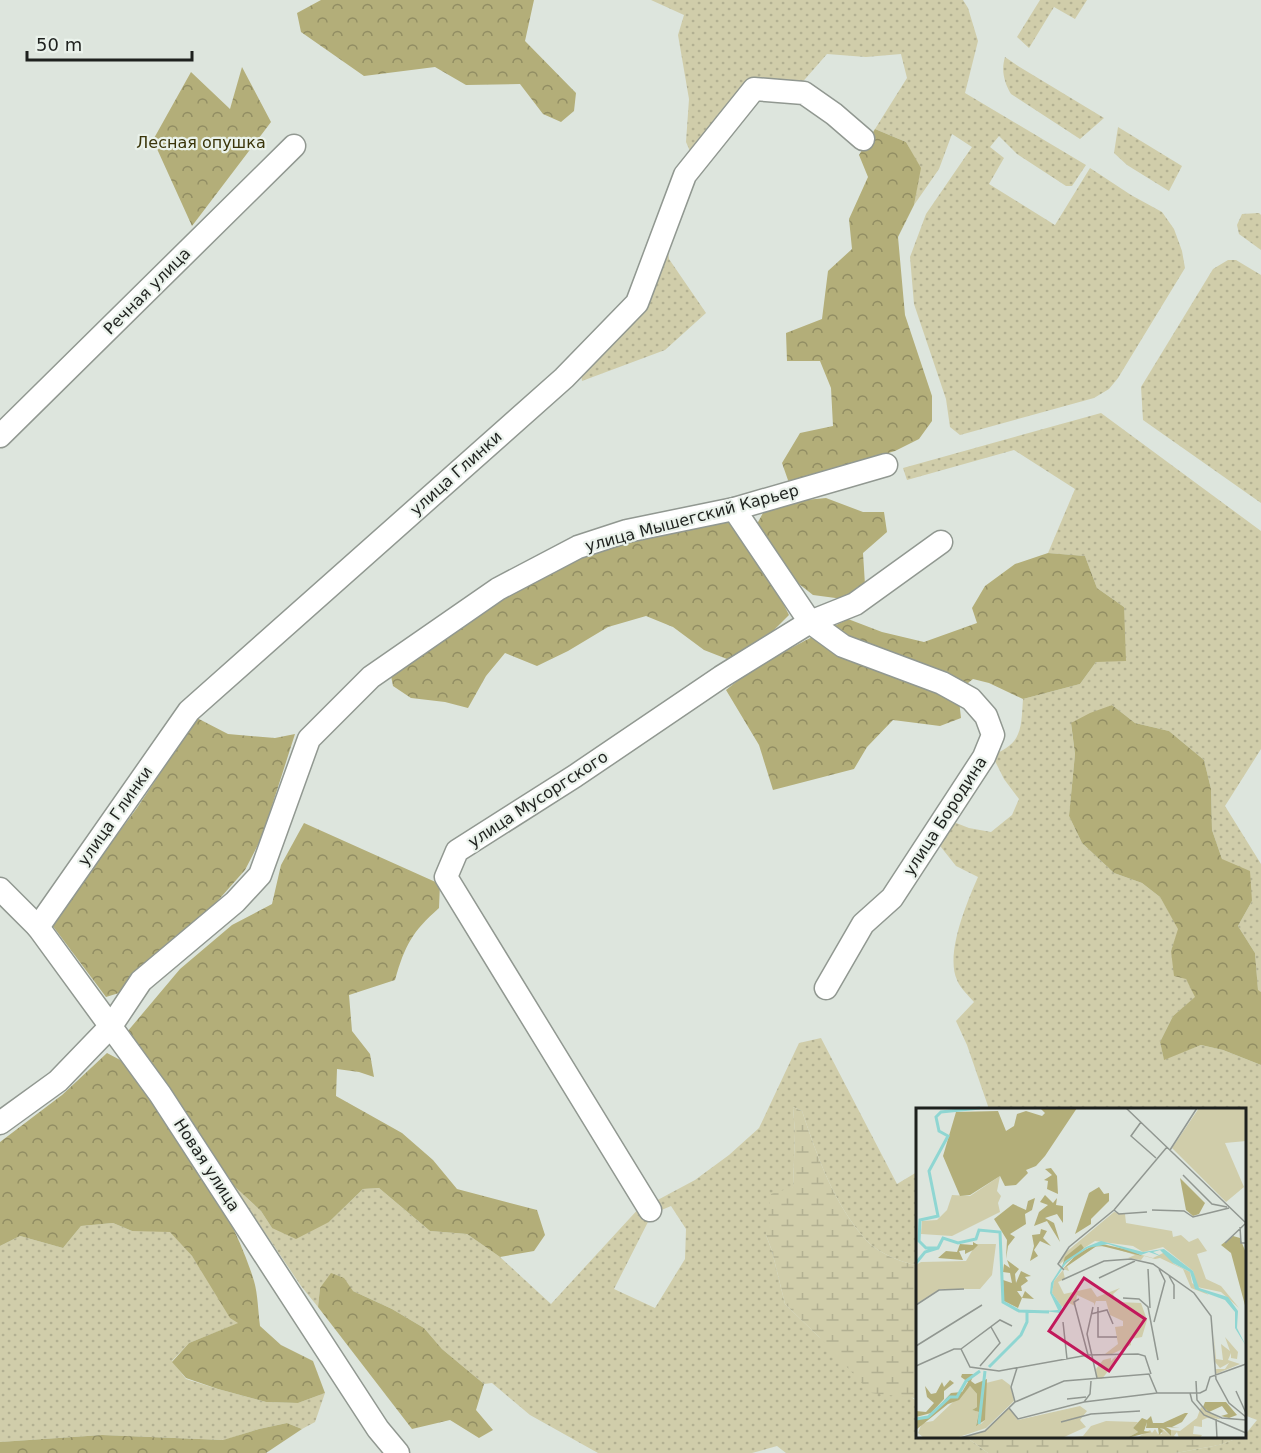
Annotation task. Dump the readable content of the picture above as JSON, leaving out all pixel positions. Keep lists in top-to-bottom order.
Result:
{
  "streets": {
    "street": [
      "Речная улица",
      "улица Глинки",
      "улица Мышегский Карьер",
      "улица Мусоргского",
      "улица Бородина",
      "Новая улица"
    ]
  },
  "crossings": [
    ["улица Глинки", "Новая улица"],
    ["улица Мышегский Карьер", "Новая улица"],
    ["улица Мусоргского", "улица Бородина"]
  ],
  "parks": ["Лесная опушка"],
  "scale_bar": "50 m"
}
